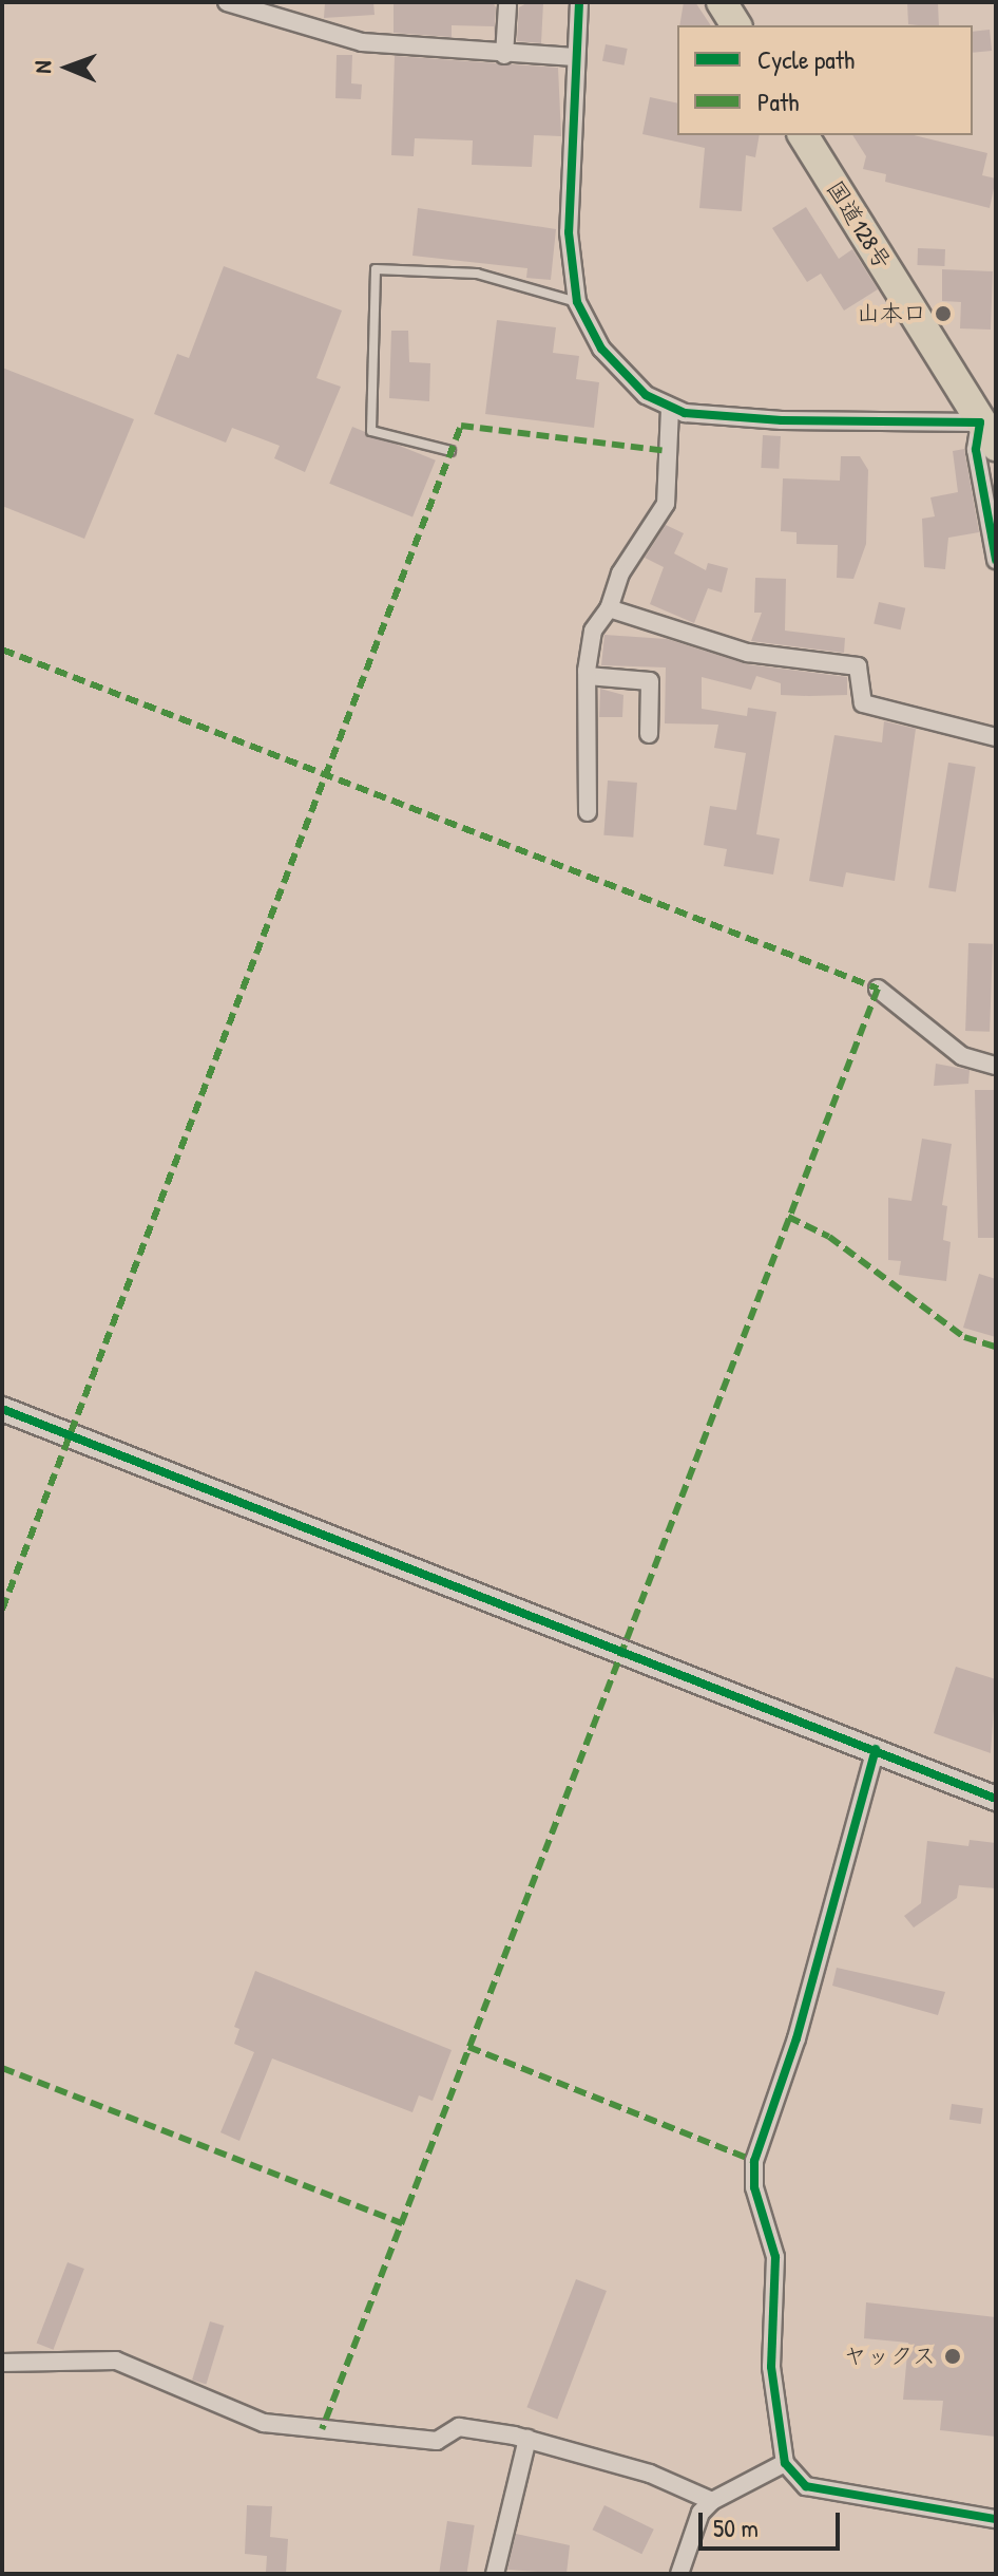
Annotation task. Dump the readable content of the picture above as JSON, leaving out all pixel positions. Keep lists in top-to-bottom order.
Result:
{
  "streets": {
    "highway": ["国道128号"]
  },
  "places": ["山本口", "ヤックス"],
  "legend": ["Cycle path", "Path"],
  "scale_bar": "50 m",
  "north": "left"
}
